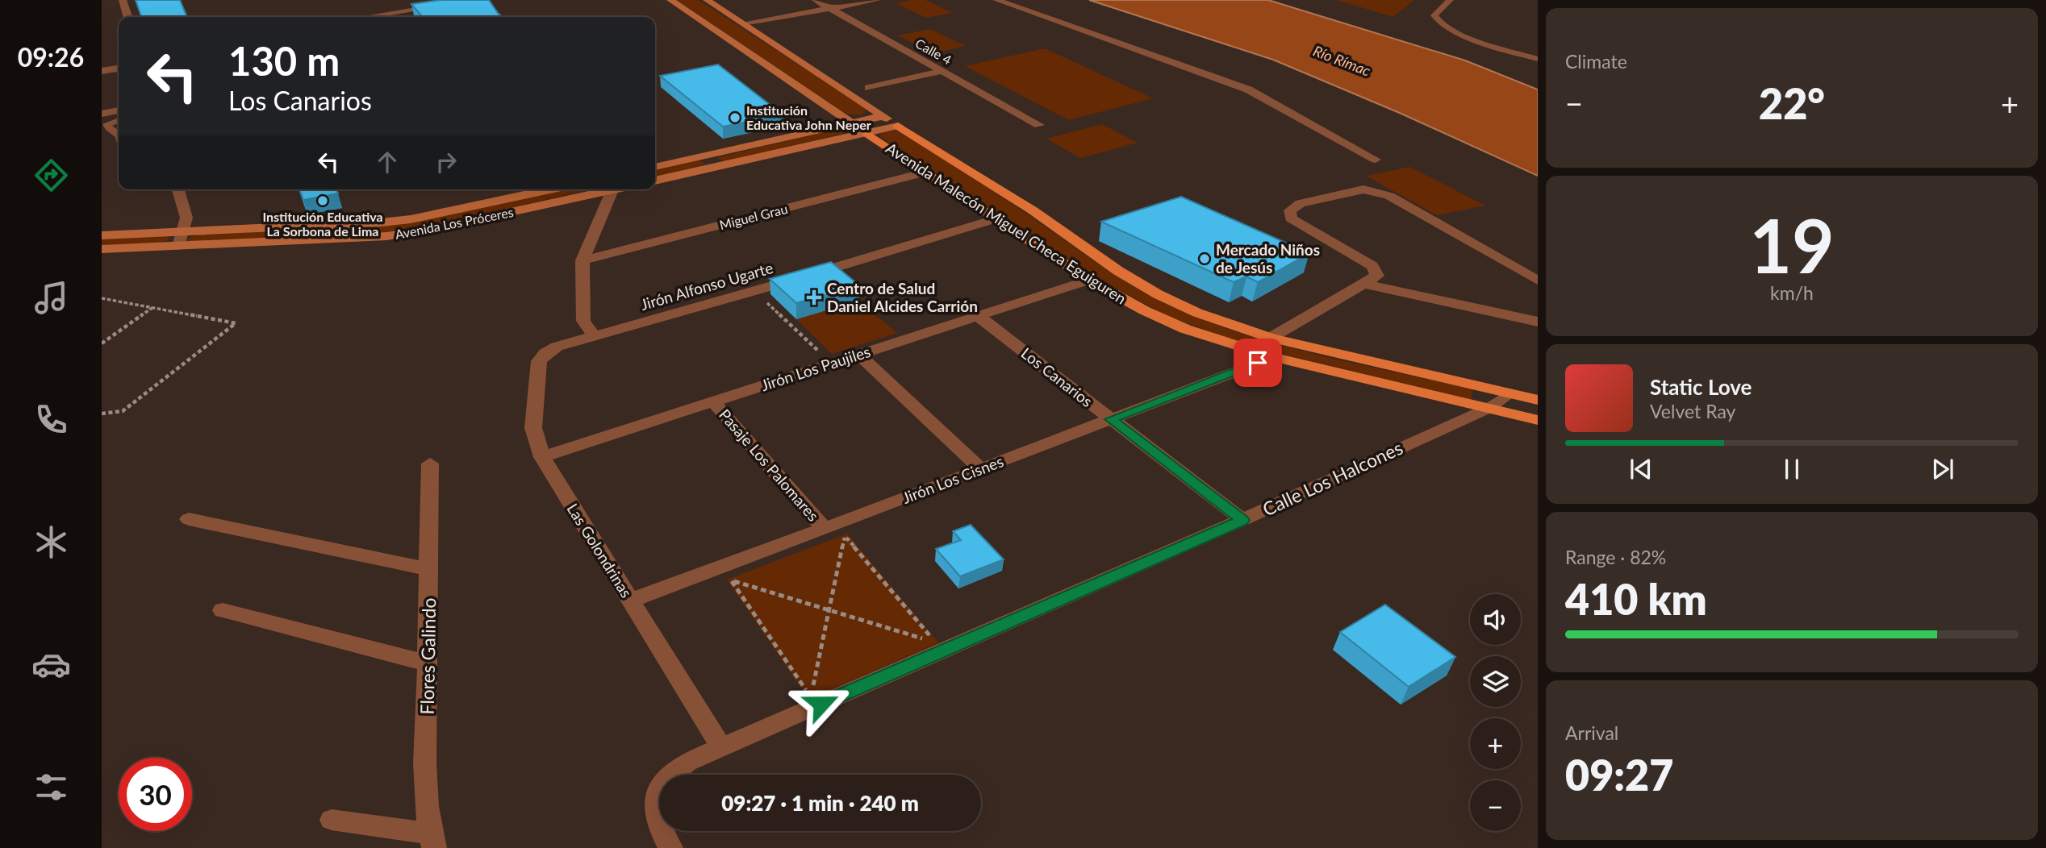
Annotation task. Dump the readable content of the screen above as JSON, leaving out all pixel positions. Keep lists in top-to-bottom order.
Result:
{
  "streets": {
    "main road": ["Avenida Los Próceres", "Avenida Malecón Miguel Checa Eguiguren"],
    "street": [
      "Calle 4",
      "Miguel Grau",
      "Jirón Alfonso Ugarte",
      "Jirón Los Paujiles",
      "Los Canarios",
      "Pasaje Los Palomares",
      "Calle Los Halcones",
      "Jirón Los Cisnes",
      "Las Golondrinas",
      "Flores Galindo"
    ]
  },
  "crossings": [
    ["Miguel Grau", "Avenida Malecón Miguel Checa Eguiguren"],
    ["Avenida Malecón Miguel Checa Eguiguren", "Jirón Alfonso Ugarte"],
    ["Avenida Malecón Miguel Checa Eguiguren", "Jirón Los Paujiles"],
    ["Avenida Malecón Miguel Checa Eguiguren", "Calle Los Halcones"],
    ["Avenida Malecón Miguel Checa Eguiguren", "Jirón Los Cisnes"],
    ["Jirón Alfonso Ugarte", "Las Golondrinas"],
    ["Jirón Los Paujiles", "Los Canarios"],
    ["Jirón Los Paujiles", "Pasaje Los Palomares"],
    ["Jirón Los Paujiles", "Las Golondrinas"],
    ["Los Canarios", "Calle Los Halcones"],
    ["Los Canarios", "Jirón Los Cisnes"],
    ["Pasaje Los Palomares", "Jirón Los Cisnes"],
    ["Calle Los Halcones", "Las Golondrinas"],
    ["Jirón Los Cisnes", "Las Golondrinas"]
  ],
  "water": ["Río Rímac"],
  "places": {
    "other": ["Institución Educativa John Neper", "Institución Educativa La Sorbona de Lima", "Mercado Niños de Jesús"],
    "health": ["Centro de Salud Daniel Alcides Carrión"]
  },
  "page": {
    "tabs": "09:26",
    "tile": [
      "Climate",
      ["19", "km/h"],
      ["Range · 82%", "410 km"],
      ["Arrival", "09:27"]
    ],
    "turn": ["130 m", "Los Canarios"],
    "heat": ["−", "22°", "+"],
    "song": ["Static Love", "Velvet Ray"],
    "map_buttons": ["+", "−"],
    "limit": "30",
    "trip": "09:27 · 1 min · 240 m"
  }
}
